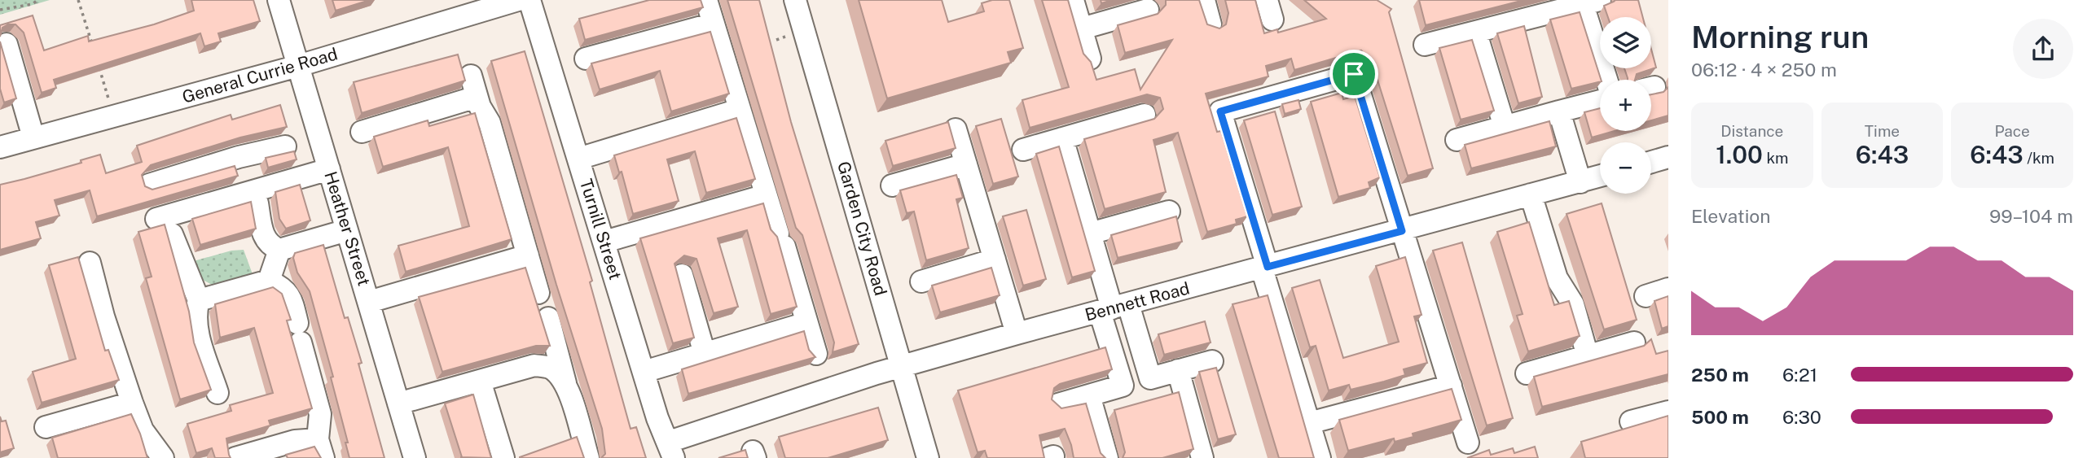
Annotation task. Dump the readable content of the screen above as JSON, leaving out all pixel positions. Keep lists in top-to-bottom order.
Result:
{
  "streets": {
    "street": [
      "General Currie Road",
      "Heather Street",
      "Garden City Road",
      "Turnill Street",
      "Bennett Road"
    ]
  },
  "crossings": [
    ["General Currie Road", "Heather Street"],
    ["Garden City Road", "Bennett Road"],
    ["Turnill Street", "Bennett Road"]
  ],
  "page": {
    "heading": ["Morning run", "06:12 · 4 × 250 m"],
    "map_buttons": ["+", "−"],
    "stats": [
      ["Distance", "1.00 km"],
      ["Time", "6:43"],
      ["Pace", "6:43 /km"]
    ],
    "chart": ["Elevation", "99–104 m"],
    "list": [
      {
        "name": "250 m",
        "note": "6:21"
      },
      {
        "name": "500 m",
        "note": "6:30"
      }
    ]
  }
}
